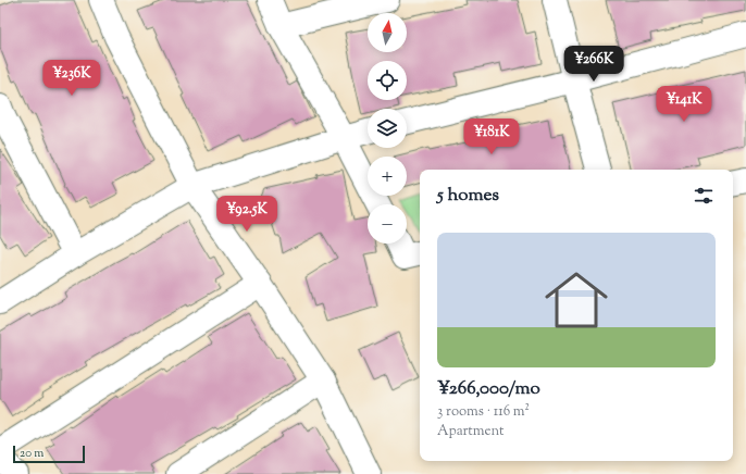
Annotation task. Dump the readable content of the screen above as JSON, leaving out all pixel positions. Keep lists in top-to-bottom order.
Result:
{
  "scale_bar": "20 m",
  "north": "top",
  "page": {
    "map_buttons": ["+", "−"],
    "price": [
      "¥266K",
      "¥236K",
      "¥141K",
      "¥181K",
      "¥92.5K"
    ],
    "heading": "5 homes",
    "list": [
      {
        "name": "¥266,000/mo",
        "note": "3 rooms · 116 m² · Apartment"
      }
    ],
    "scale": "20 m"
  }
}
